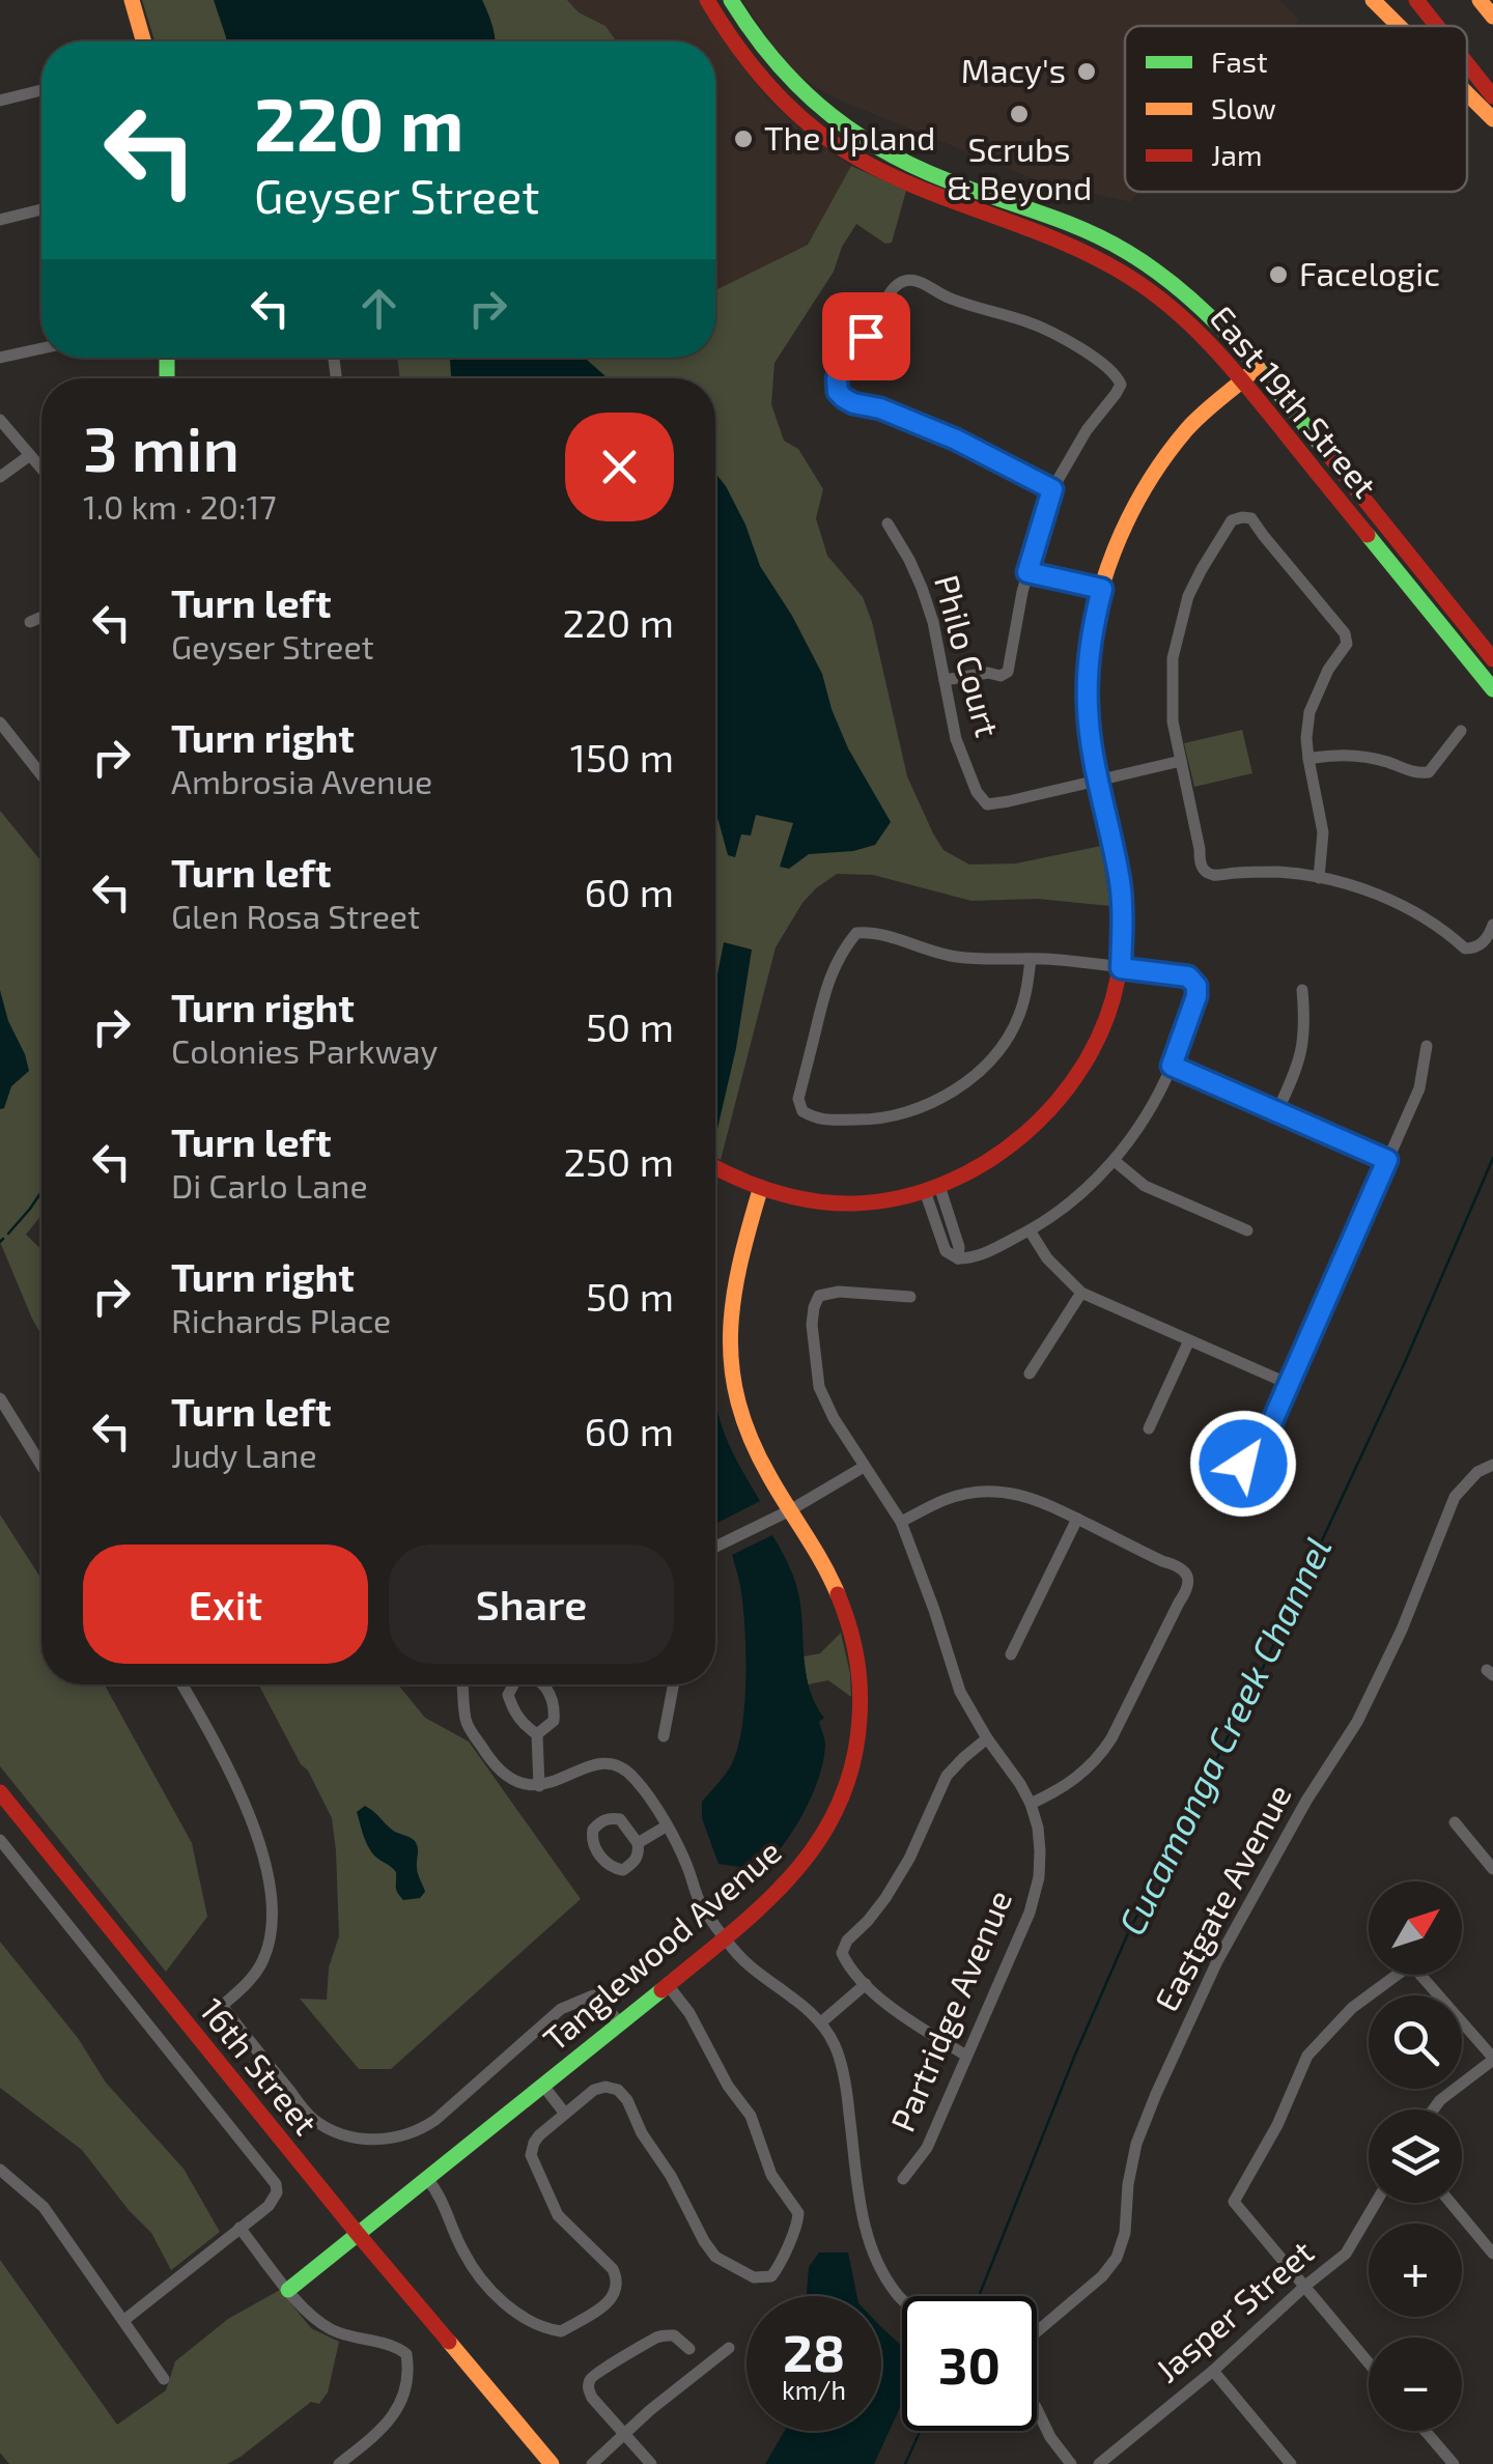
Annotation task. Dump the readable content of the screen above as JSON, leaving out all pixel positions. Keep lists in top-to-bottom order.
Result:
{
  "streets": {
    "main road": ["East 19th Street", "Tanglewood Avenue", "16th Street"],
    "street": [
      "Philo Court",
      "Eastgate Avenue",
      "Partridge Avenue",
      "Jasper Street"
    ]
  },
  "crossings": [
    ["Tanglewood Avenue", "16th Street"]
  ],
  "water": ["Cucamonga Creek Channel"],
  "places": [
    "Macy's",
    "Scrubs & Beyond",
    "The Upland",
    "Facelogic"
  ],
  "legend": ["Fast", "Slow", "Jam"],
  "north": "top right",
  "page": {
    "turn": ["220 m", "Geyser Street"],
    "heading": ["3 min", "1.0 km · 20:17"],
    "list": [
      {
        "name": "Turn left",
        "note": "Geyser Street",
        "value": "220 m"
      },
      {
        "name": "Turn right",
        "note": "Ambrosia Avenue",
        "value": "150 m"
      },
      {
        "name": "Turn left",
        "note": "Glen Rosa Street",
        "value": "60 m"
      },
      {
        "name": "Turn right",
        "note": "Colonies Parkway",
        "value": "50 m"
      },
      {
        "name": "Turn left",
        "note": "Di Carlo Lane",
        "value": "250 m"
      },
      {
        "name": "Turn right",
        "note": "Richards Place",
        "value": "50 m"
      },
      {
        "name": "Turn left",
        "note": "Judy Lane",
        "value": "60 m"
      }
    ],
    "buttons": ["Exit", "Share"],
    "map_buttons": ["+", "−"],
    "speed": "28 km/h",
    "limit": "30"
  }
}
